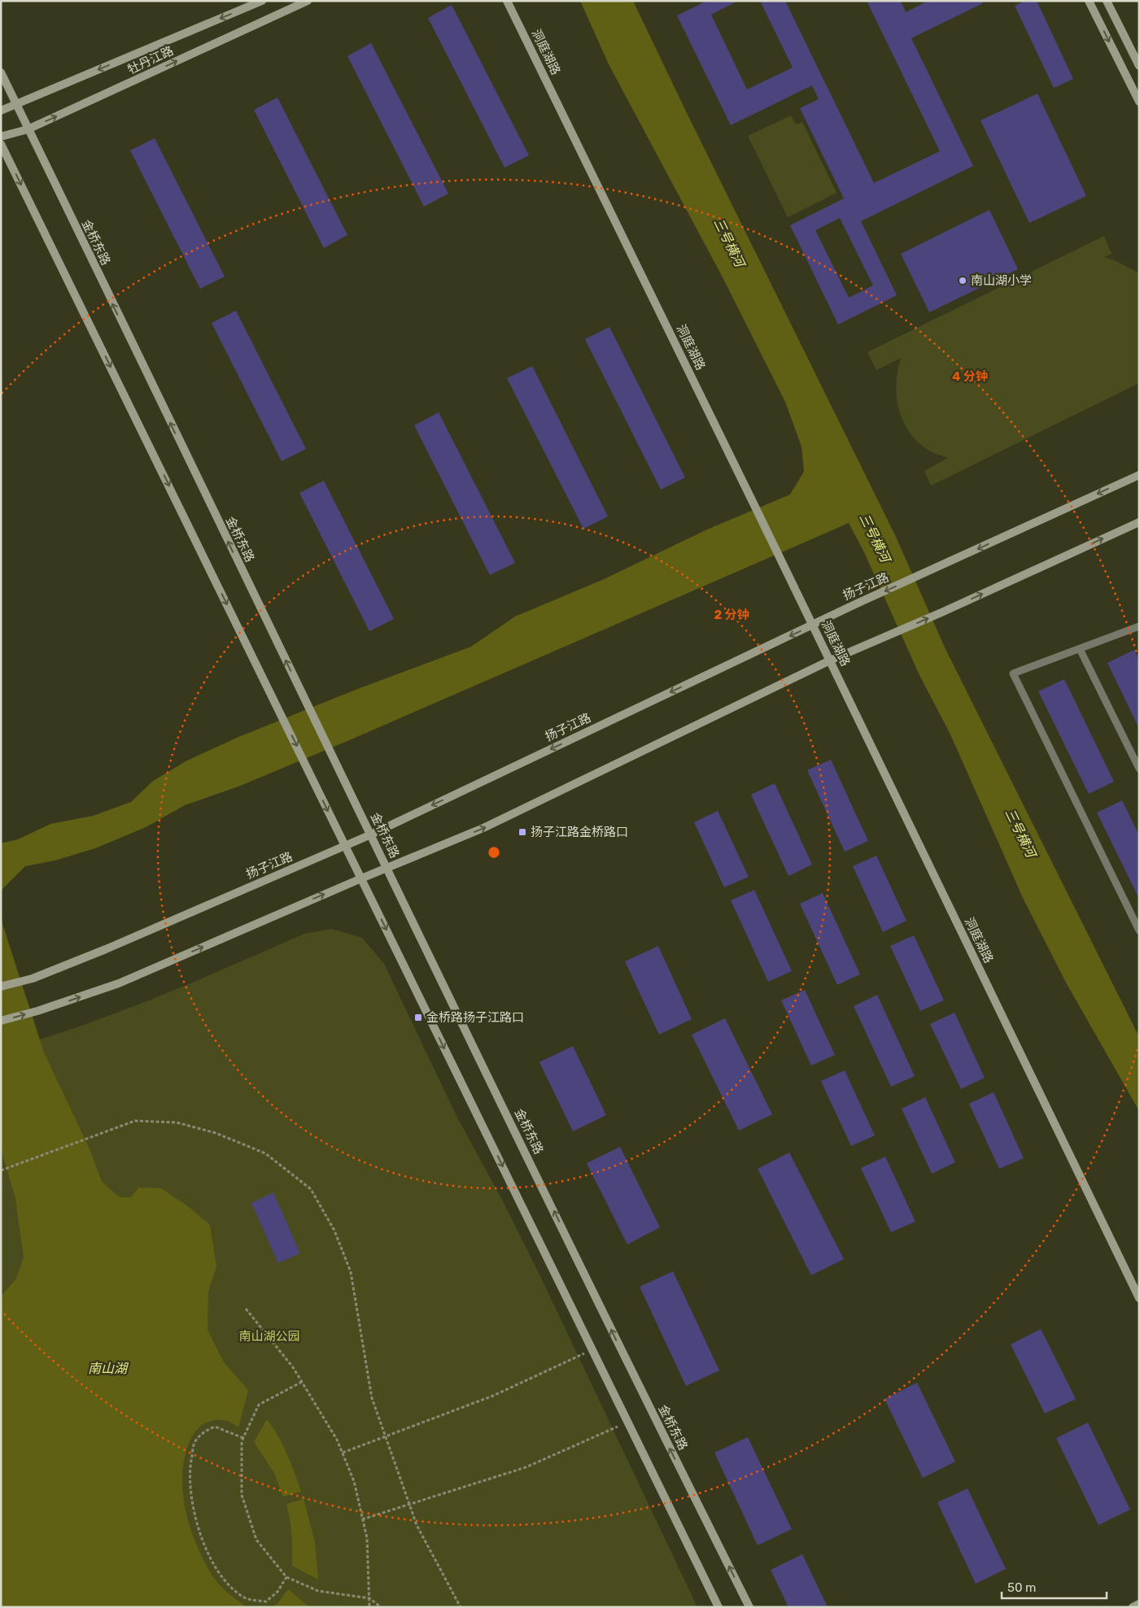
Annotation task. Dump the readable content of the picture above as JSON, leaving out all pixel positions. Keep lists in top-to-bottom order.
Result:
{
  "streets": {
    "street": [
      "洞庭湖路",
      "牡丹江路",
      "金桥东路",
      "扬子江路"
    ]
  },
  "crossings": [
    ["洞庭湖路", "扬子江路"],
    ["牡丹江路", "金桥东路"],
    ["金桥东路", "扬子江路"]
  ],
  "water": ["三号横河", "南山湖"],
  "parks": ["南山湖公园"],
  "places": {
    "other": ["南山湖小学"],
    "transit": ["扬子江路金桥路口", "金桥路扬子江路口"]
  },
  "scale_bar": "50 m",
  "rings": ["4 分钟", "2 分钟"]
}
